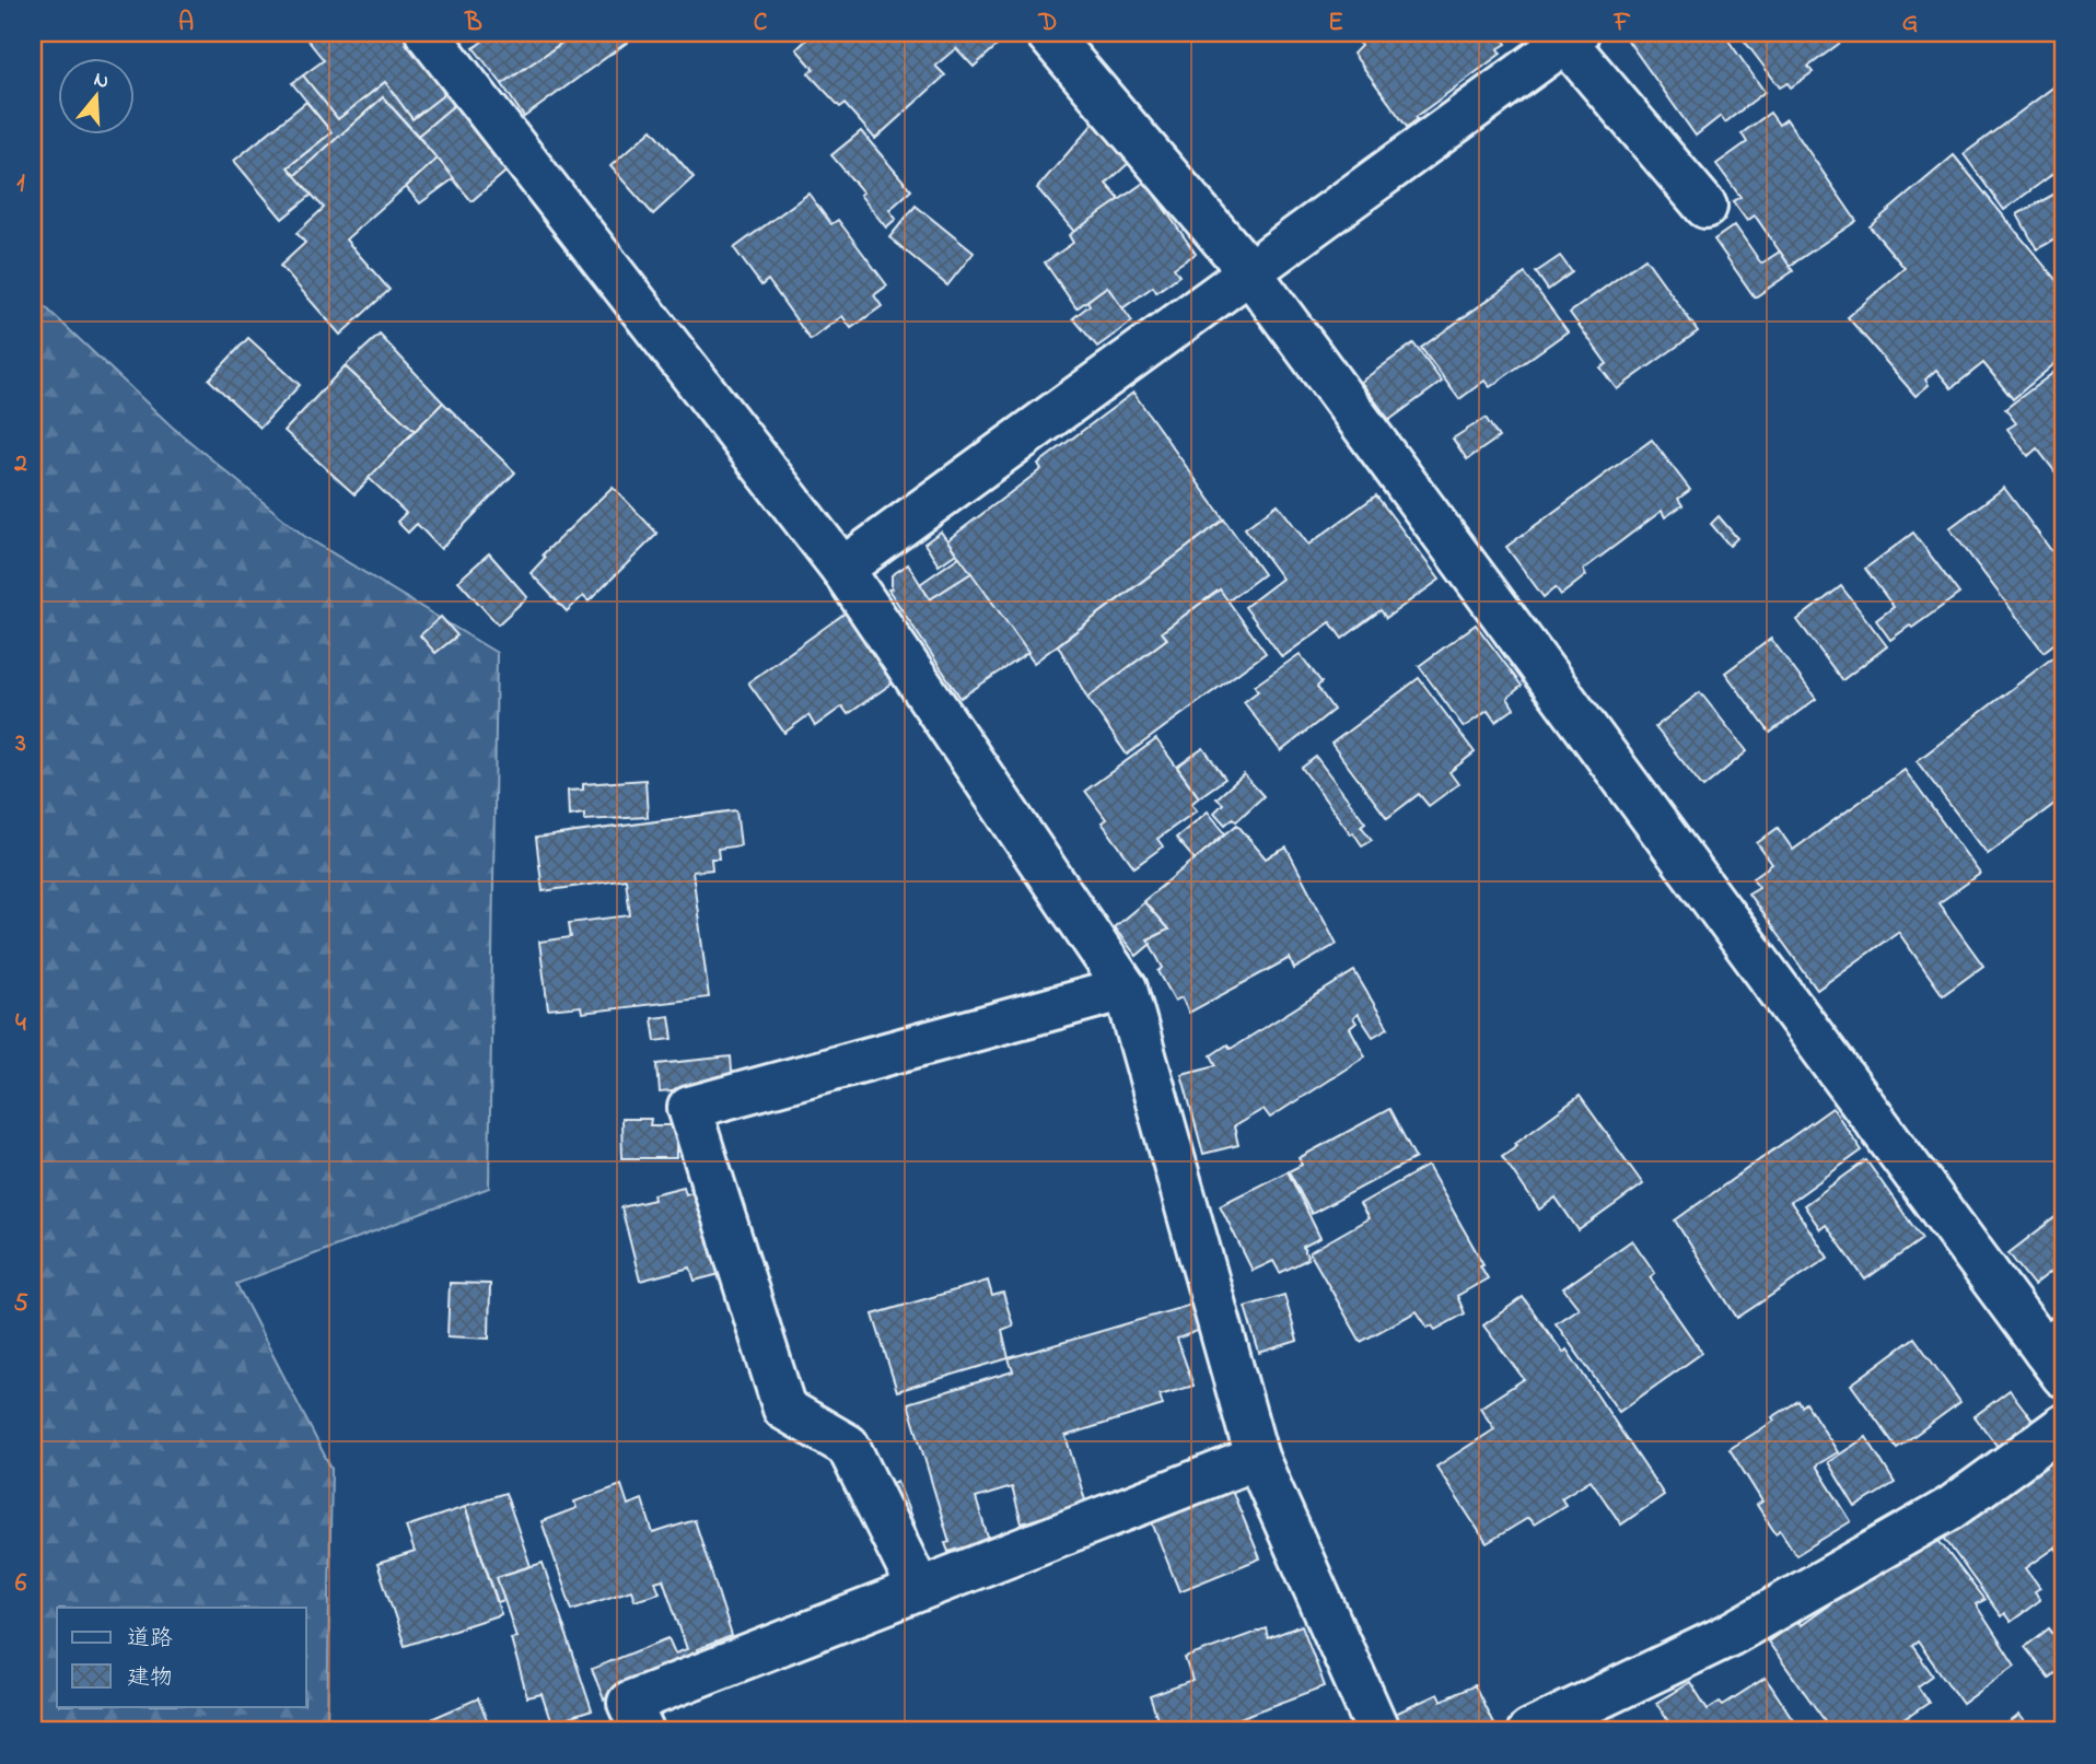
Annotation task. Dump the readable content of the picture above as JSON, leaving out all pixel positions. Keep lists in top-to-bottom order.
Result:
{
  "legend": ["道路", "建物"],
  "north": "top",
  "grid": {
    "columns": [
      "A",
      "B",
      "C",
      "D",
      "E",
      "F",
      "G"
    ],
    "rows": [
      "1",
      "2",
      "3",
      "4",
      "5",
      "6"
    ]
  }
}
